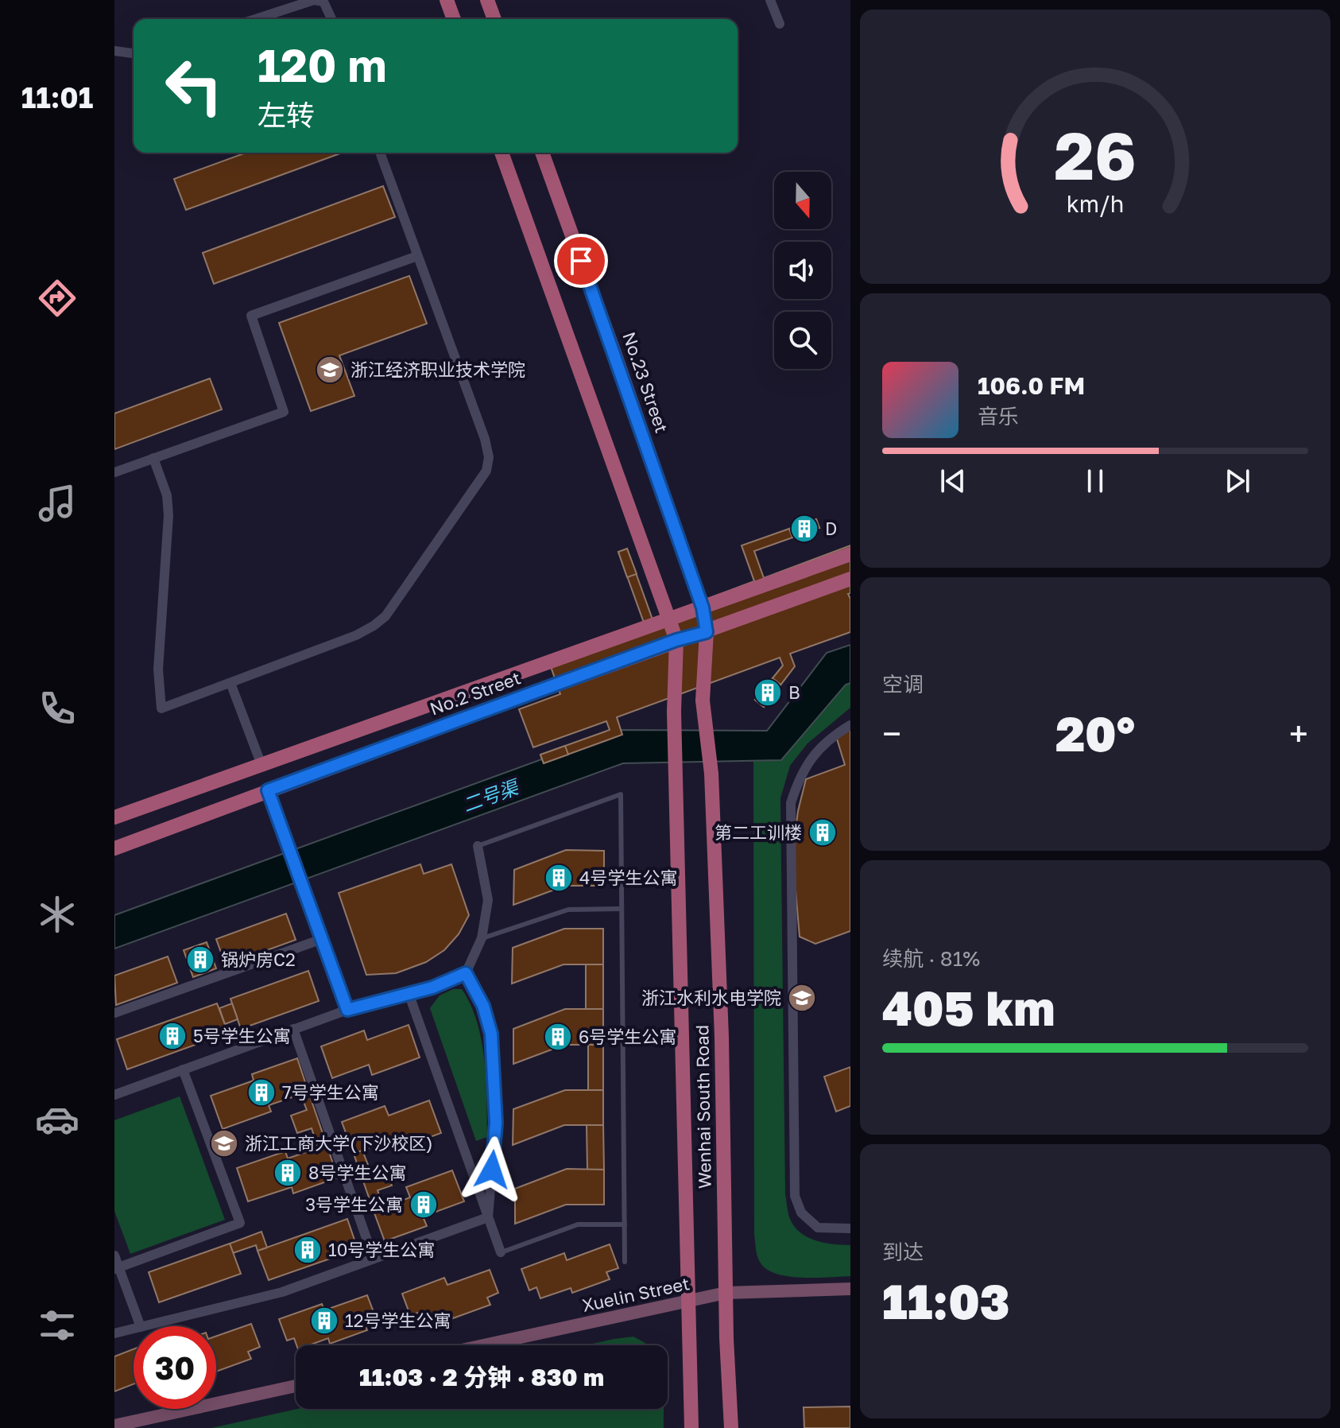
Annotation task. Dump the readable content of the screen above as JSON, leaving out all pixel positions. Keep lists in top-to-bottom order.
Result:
{
  "streets": {
    "main road": [
      "No.23 Street",
      "No.2 Street",
      "Wenhai South Road",
      "Xuelin Street"
    ]
  },
  "crossings": [
    ["No.23 Street", "No.2 Street"],
    ["No.23 Street", "Wenhai South Road"],
    ["No.2 Street", "Wenhai South Road"],
    ["Wenhai South Road", "Xuelin Street"]
  ],
  "water": ["二号渠"],
  "places": {
    "school or university": ["浙江经济职业技术学院", "浙江水利水电学院", "浙江工商大学(下沙校区)"],
    "building": [
      "D",
      "B",
      "第二工训楼",
      "4号学生公寓",
      "锅炉房C2",
      "5号学生公寓",
      "6号学生公寓",
      "7号学生公寓",
      "8号学生公寓",
      "3号学生公寓",
      "10号学生公寓",
      "12号学生公寓"
    ]
  },
  "north": "bottom",
  "page": {
    "tabs": "11:01",
    "turn": ["120 m", "左转"],
    "song": ["106.0 FM", "音乐"],
    "tile": [
      "空调",
      ["续航 · 81%", "405 km"],
      ["到达", "11:03"]
    ],
    "heat": ["−", "20°", "+"],
    "limit": "30",
    "trip": "11:03 · 2 分钟 · 830 m",
    "gauge": ["26", "km/h"]
  }
}
